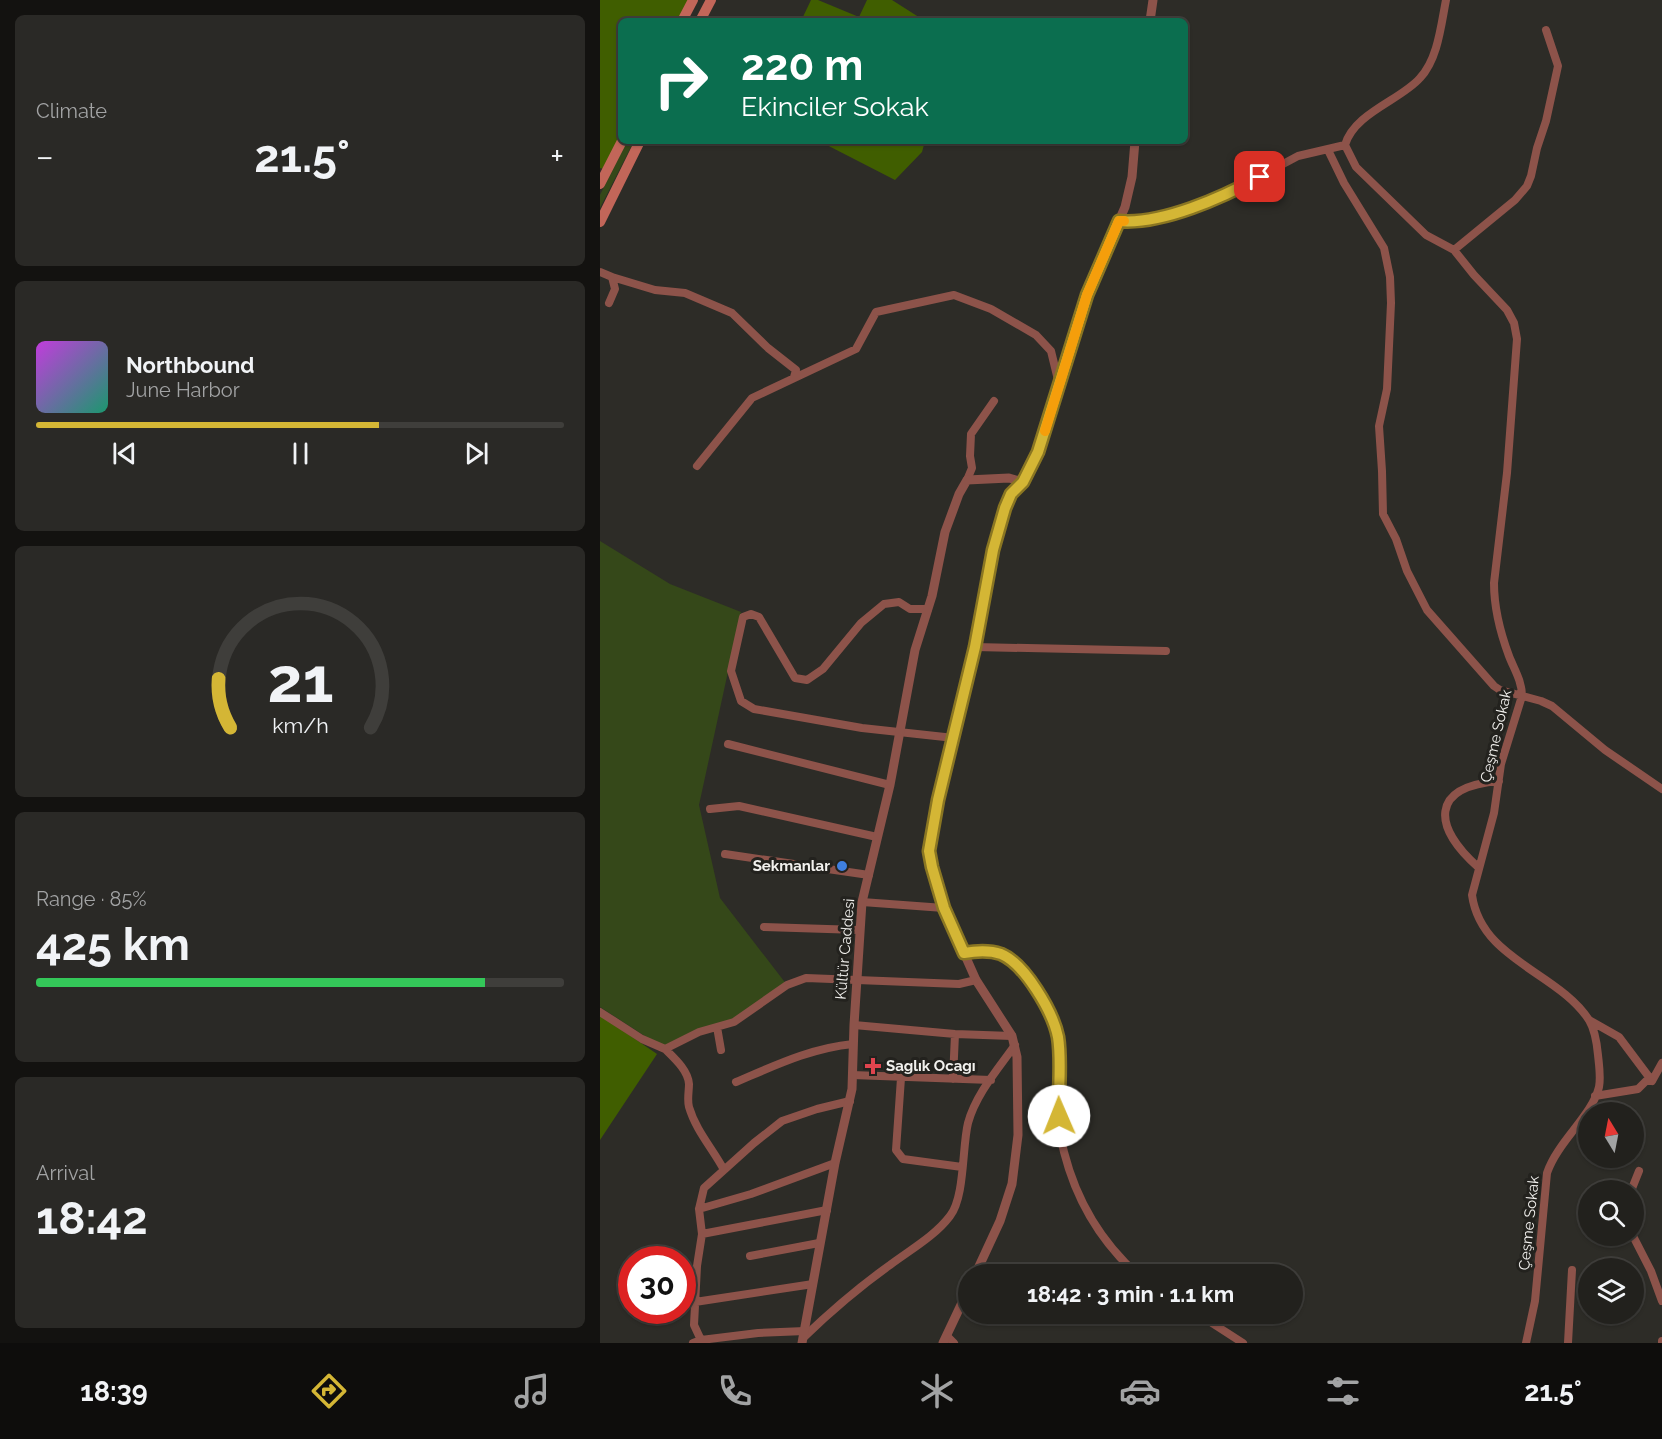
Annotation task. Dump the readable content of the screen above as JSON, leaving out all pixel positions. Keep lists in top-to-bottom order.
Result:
{
  "streets": {
    "street": ["Çeşme Sokak", "Kültür Caddesi"]
  },
  "places": {
    "other": ["Sekmanlar"],
    "health": ["Saglık Ocagı"]
  },
  "north": "top",
  "page": {
    "tile": [
      "Climate",
      ["Range · 85%", "425 km"],
      ["Arrival", "18:42"]
    ],
    "turn": ["220 m", "Ekinciler Sokak"],
    "heat": ["−", "21.5°", "+"],
    "song": ["Northbound", "June Harbor"],
    "limit": "30",
    "trip": "18:42 · 3 min · 1.1 km",
    "tabs": ["18:39", "21.5°"],
    "gauge": ["21", "km/h"]
  }
}
